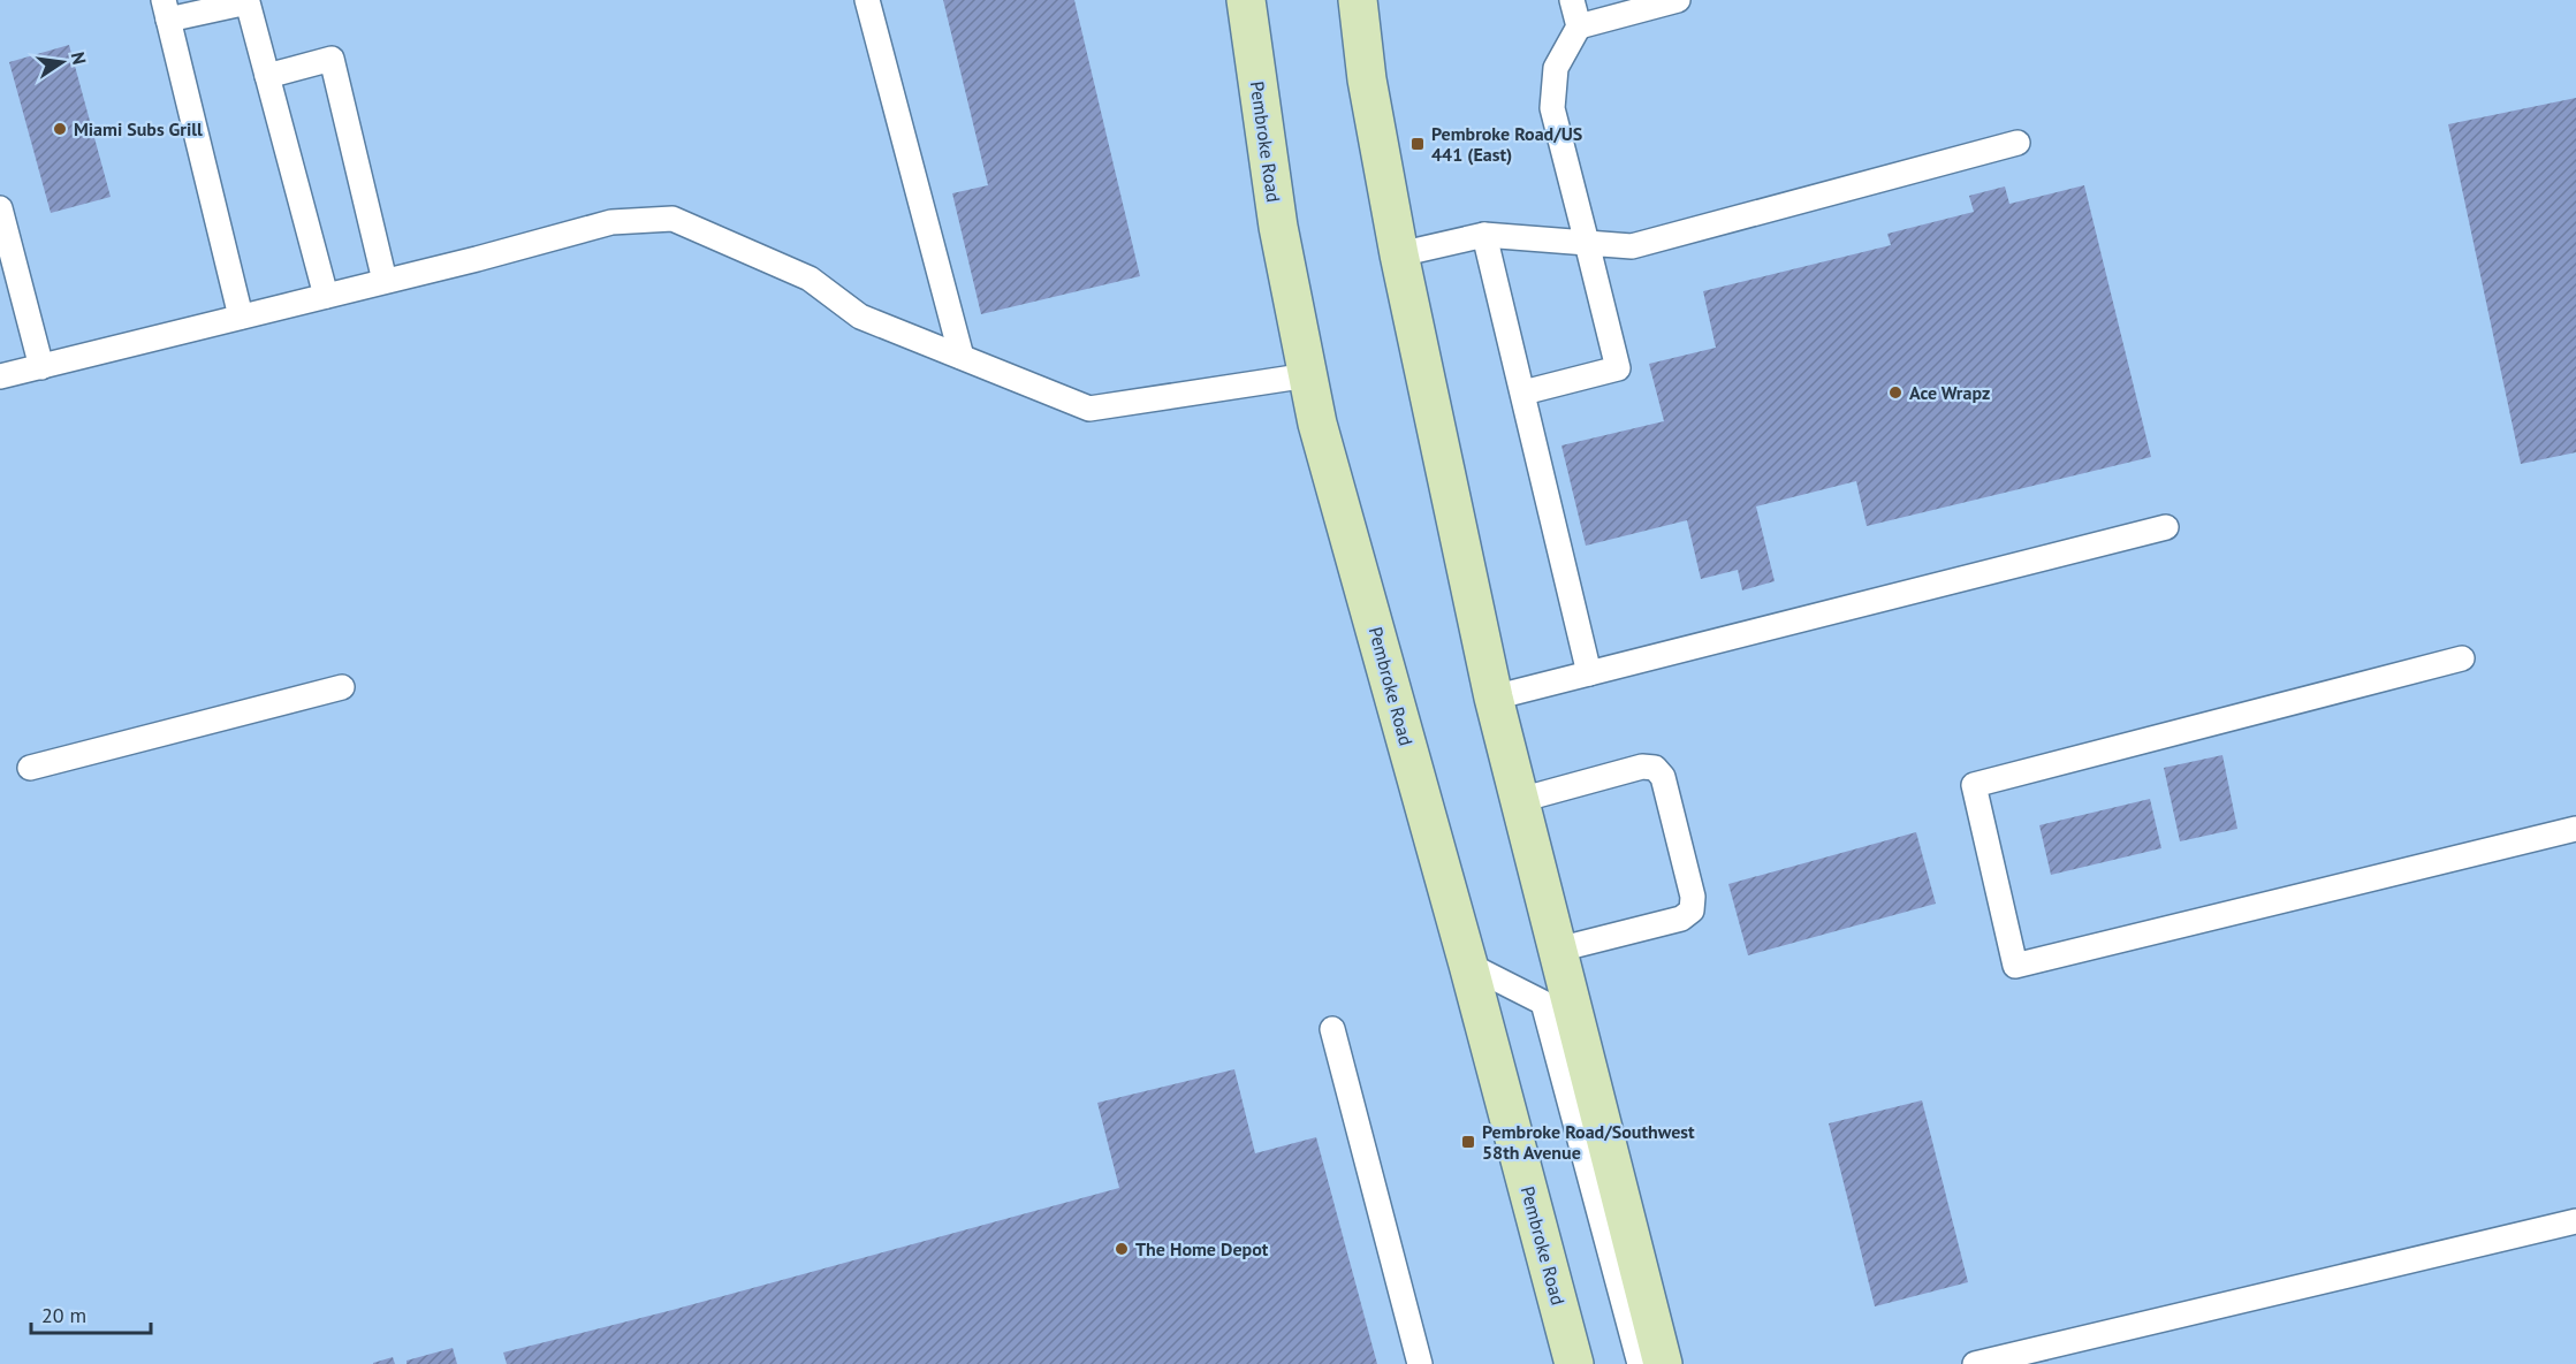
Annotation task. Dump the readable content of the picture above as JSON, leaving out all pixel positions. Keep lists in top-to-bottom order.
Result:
{
  "streets": {
    "main road": ["Pembroke Road"]
  },
  "places": {
    "other": ["Miami Subs Grill", "Ace Wrapz", "The Home Depot"],
    "transit": ["Pembroke Road/US 441 (East)", "Pembroke Road/Southwest 58th Avenue"]
  },
  "scale_bar": "20 m",
  "north": "right"
}
